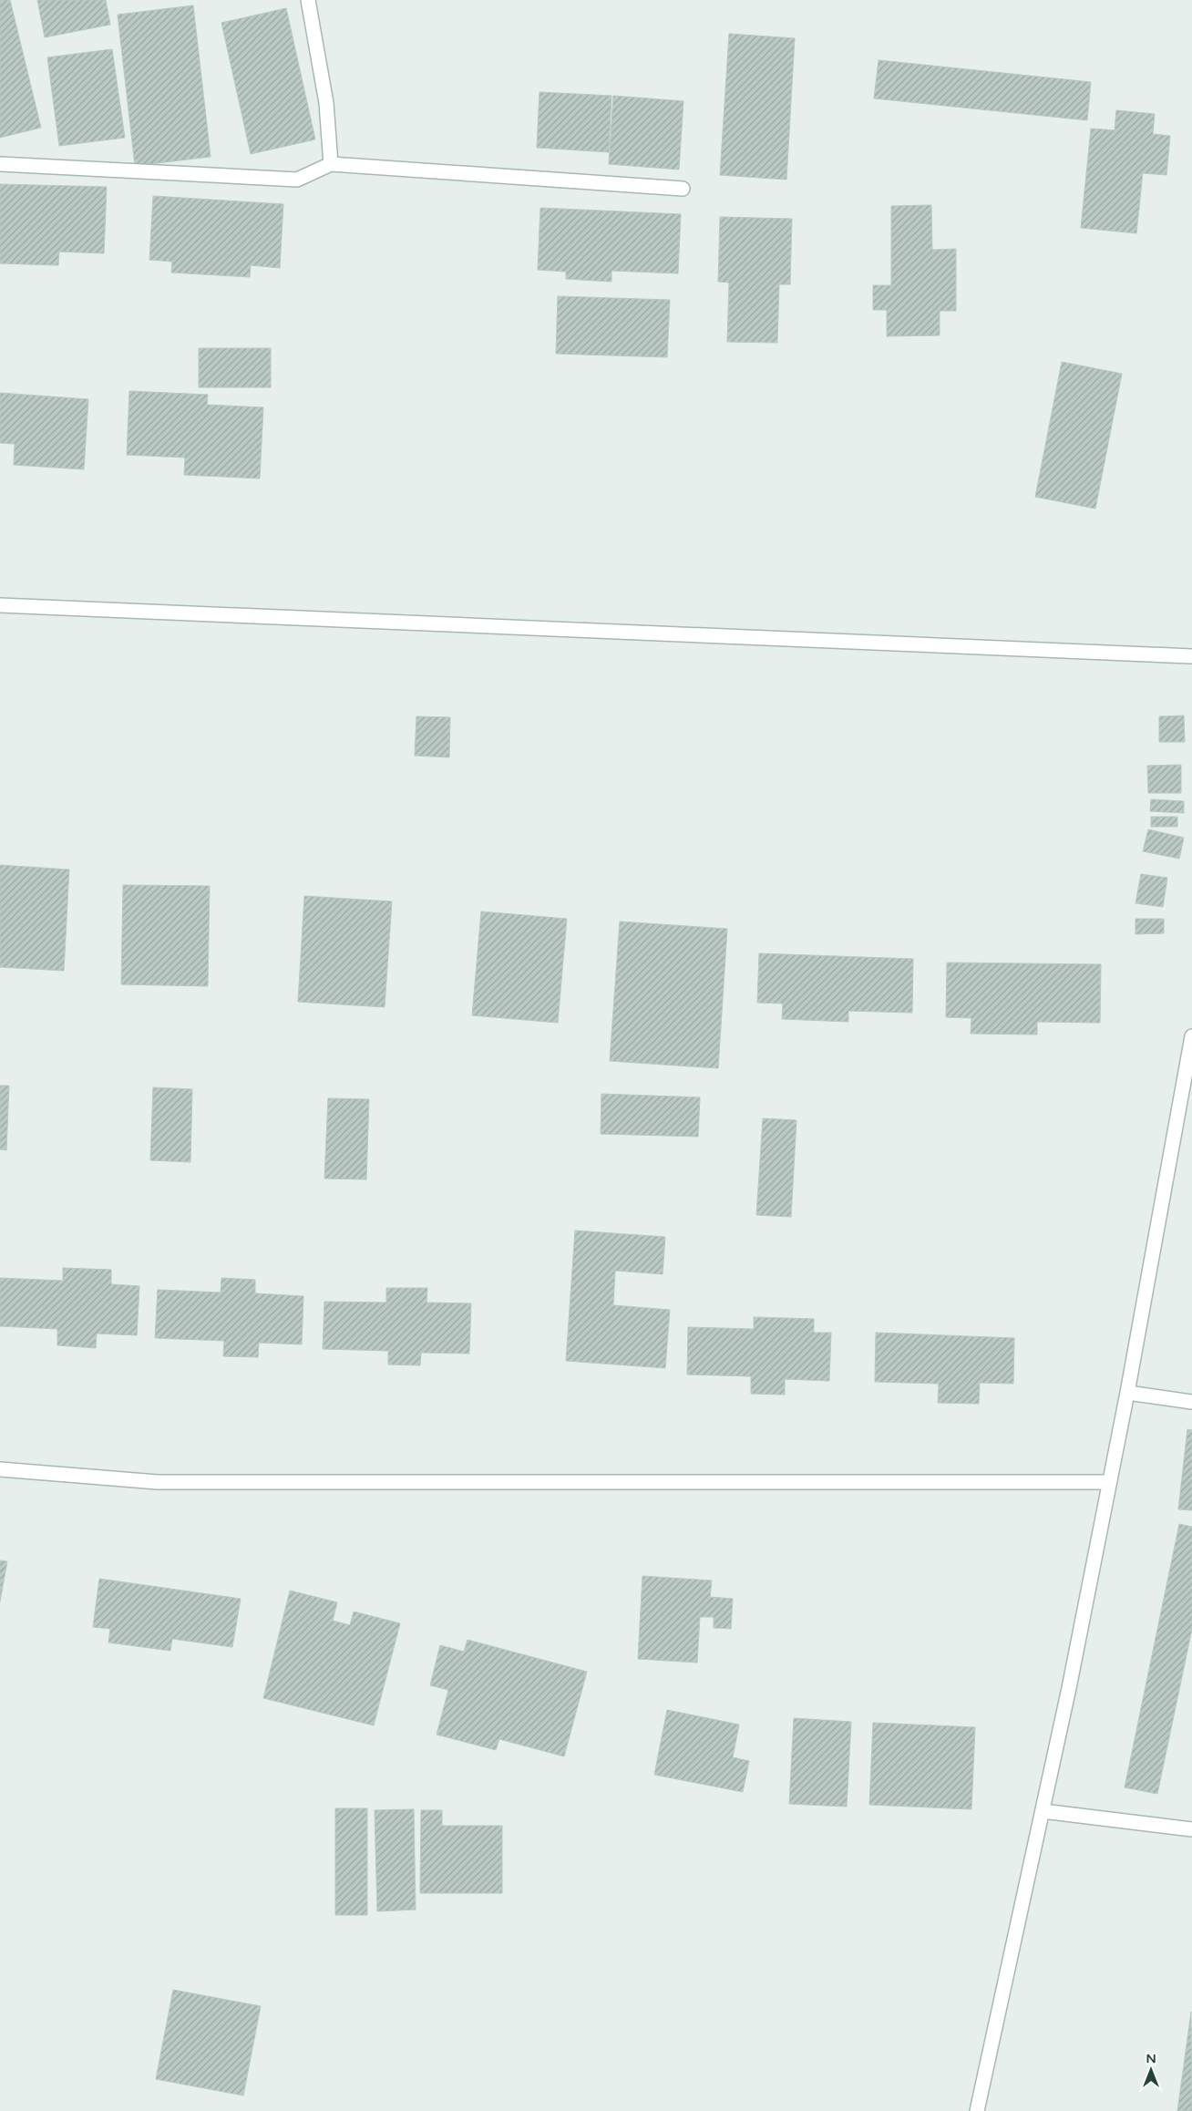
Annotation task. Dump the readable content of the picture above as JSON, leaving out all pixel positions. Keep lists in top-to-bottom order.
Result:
{
  "north": "top"
}
